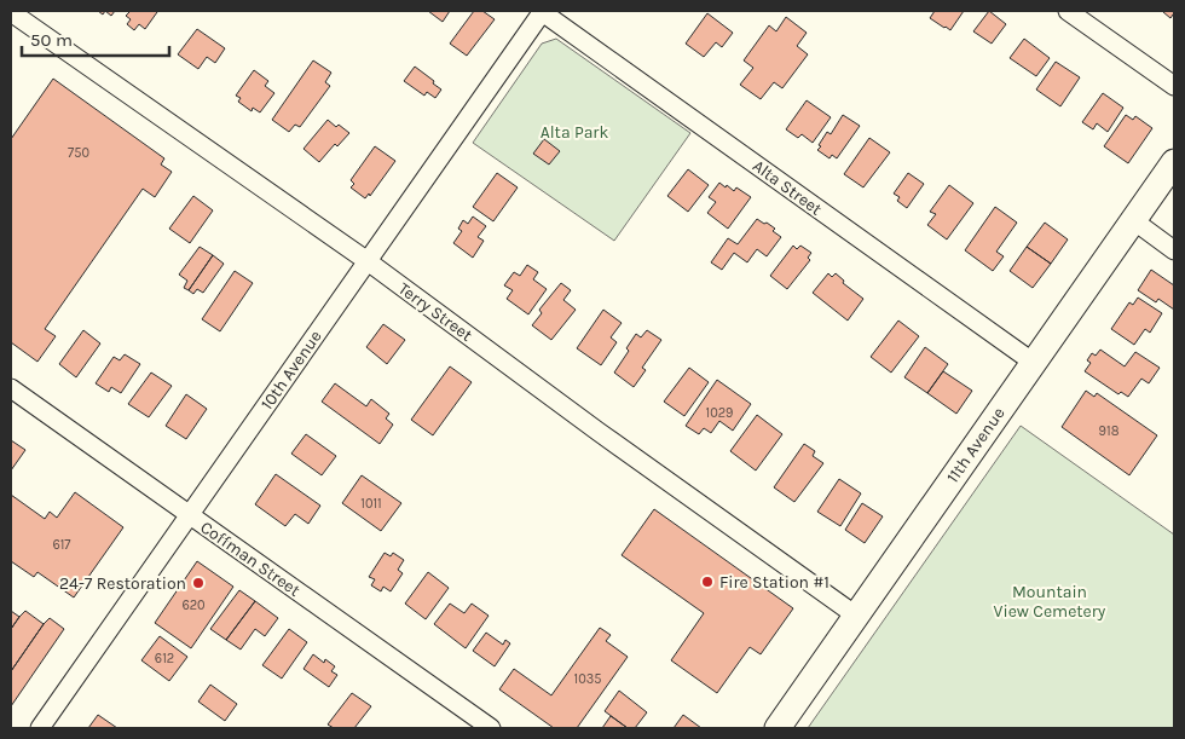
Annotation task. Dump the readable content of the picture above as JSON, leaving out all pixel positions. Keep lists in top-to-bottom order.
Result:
{
  "streets": {
    "street": [
      "Alta Street",
      "Terry Street",
      "10th Avenue",
      "11th Avenue",
      "Coffman Street"
    ]
  },
  "crossings": [
    ["Alta Street", "10th Avenue"],
    ["Alta Street", "11th Avenue"],
    ["Terry Street", "10th Avenue"],
    ["Terry Street", "11th Avenue"],
    ["10th Avenue", "Coffman Street"]
  ],
  "parks": ["Alta Park", "Mountain View Cemetery"],
  "places": ["Fire Station #1", "24-7 Restoration"],
  "house_numbers": [
    "750",
    "1029",
    "918",
    "1011",
    "617",
    "620",
    "612",
    "1035"
  ],
  "scale_bar": "50 m"
}
